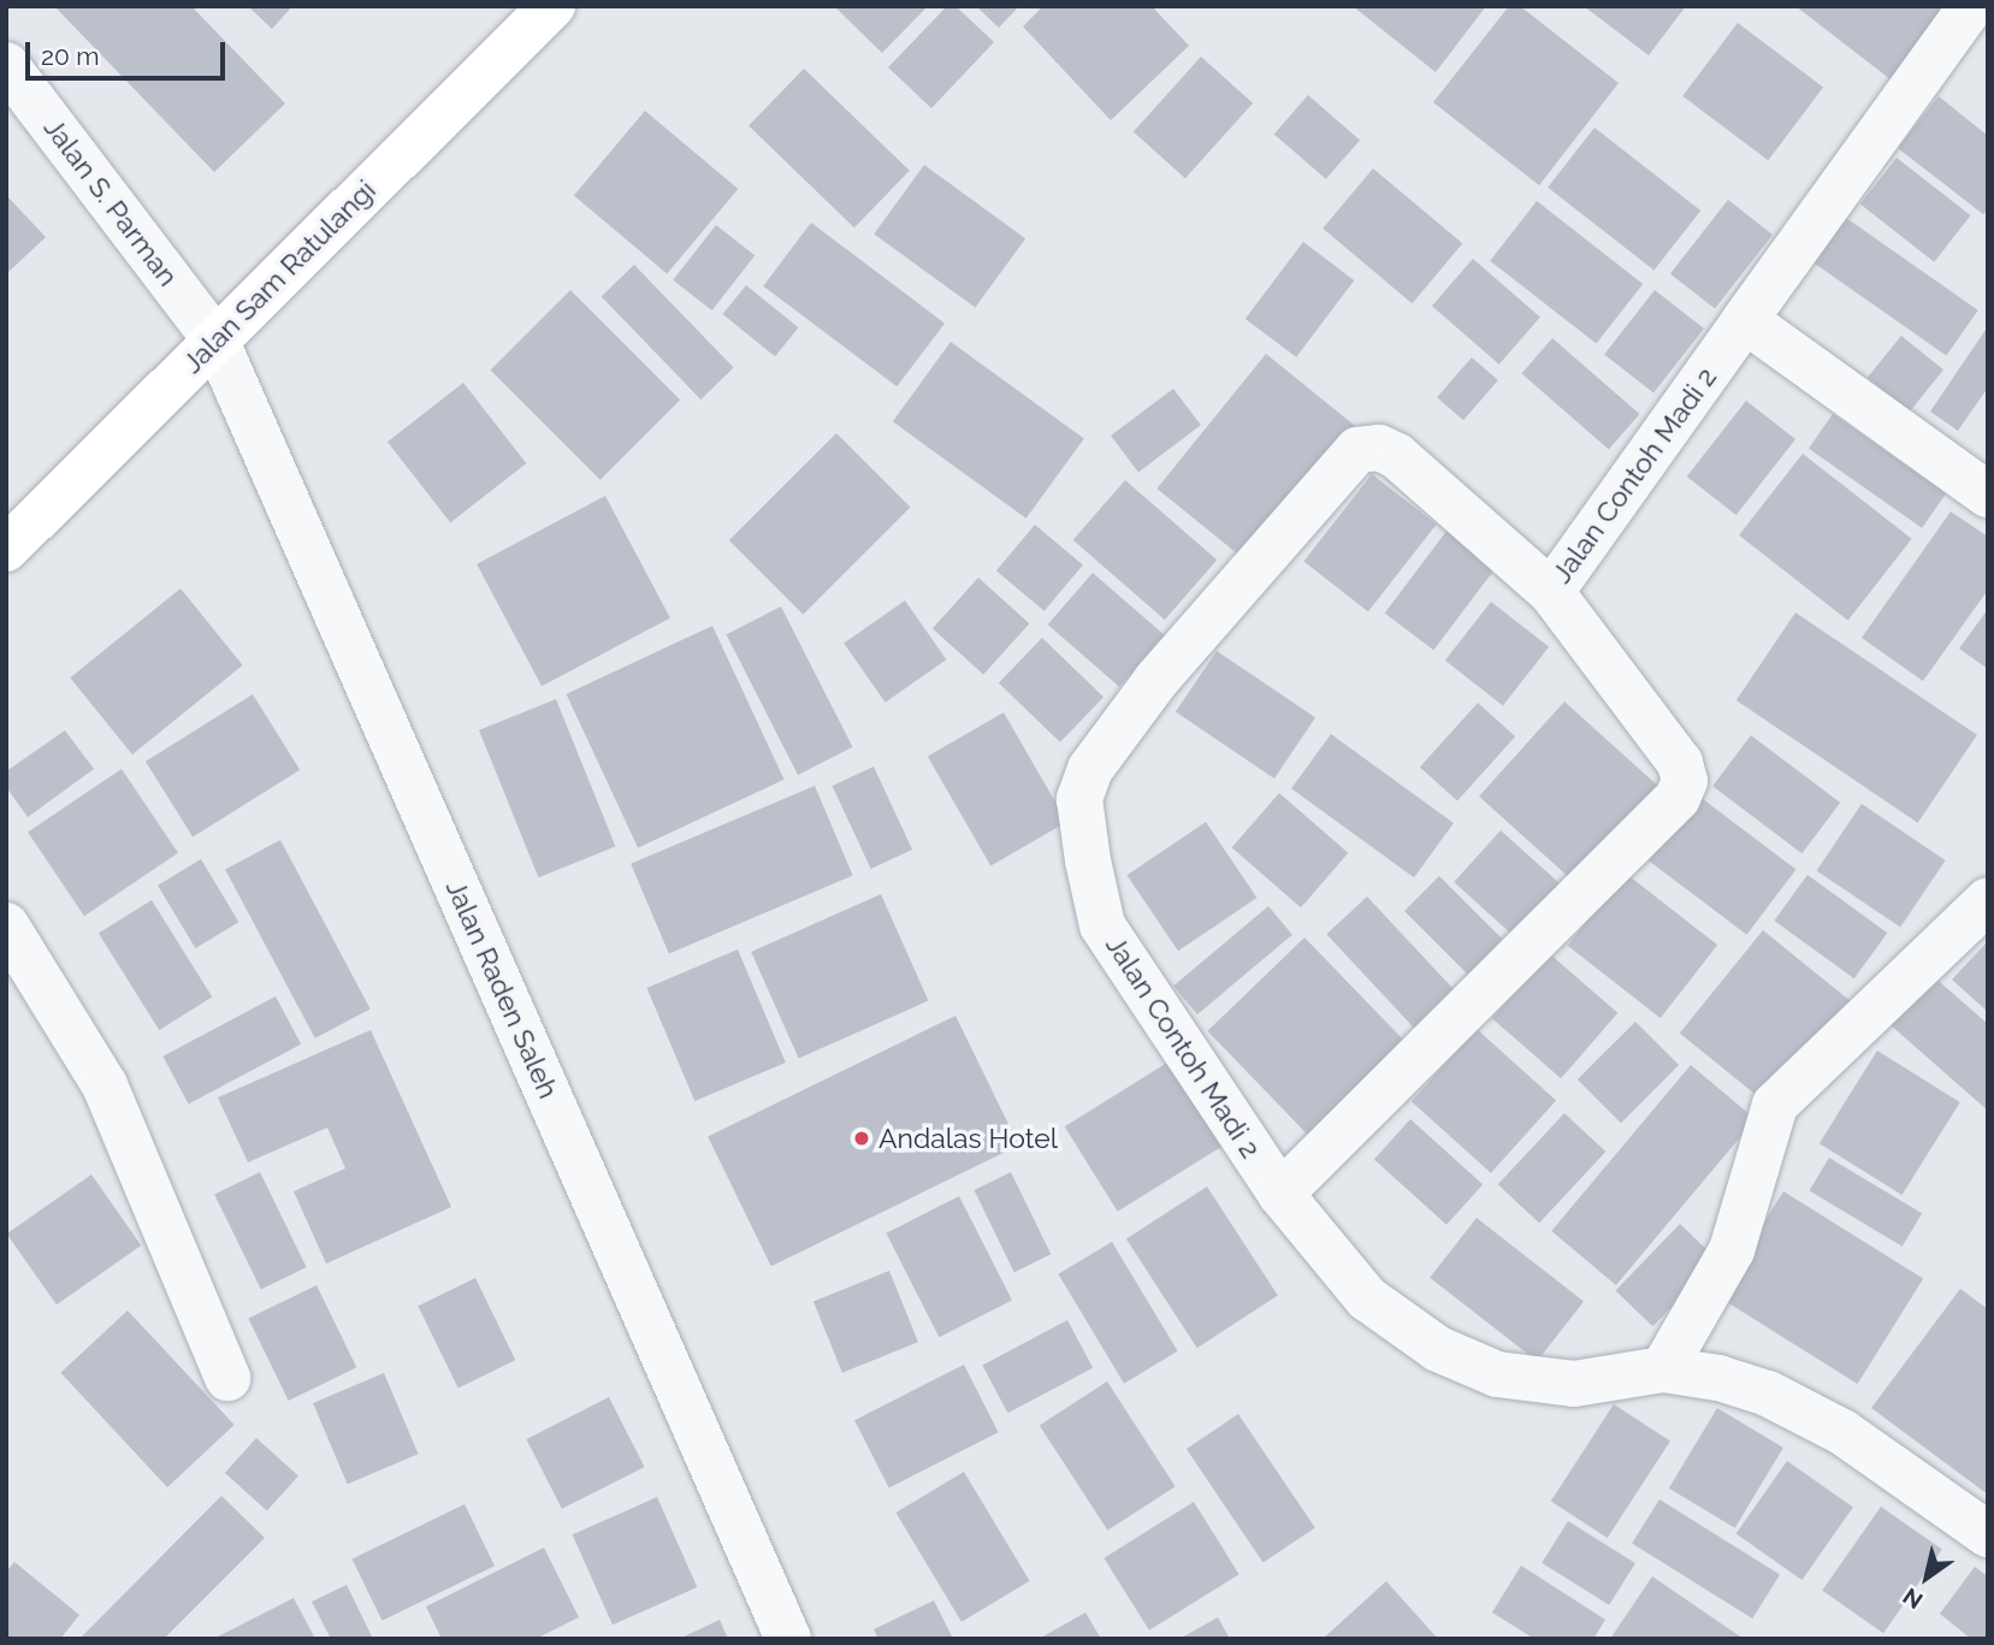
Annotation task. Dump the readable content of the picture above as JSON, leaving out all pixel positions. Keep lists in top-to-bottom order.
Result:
{
  "streets": {
    "highway": ["Jalan Sam Ratulangi"],
    "street": ["Jalan S. Parman", "Jalan Contoh Madi 2", "Jalan Raden Saleh"]
  },
  "crossings": [
    ["Jalan S. Parman", "Jalan Sam Ratulangi"],
    ["Jalan S. Parman", "Jalan Raden Saleh"],
    ["Jalan Sam Ratulangi", "Jalan Raden Saleh"]
  ],
  "places": ["Andalas Hotel"],
  "scale_bar": "20 m",
  "north": "bottom left"
}
